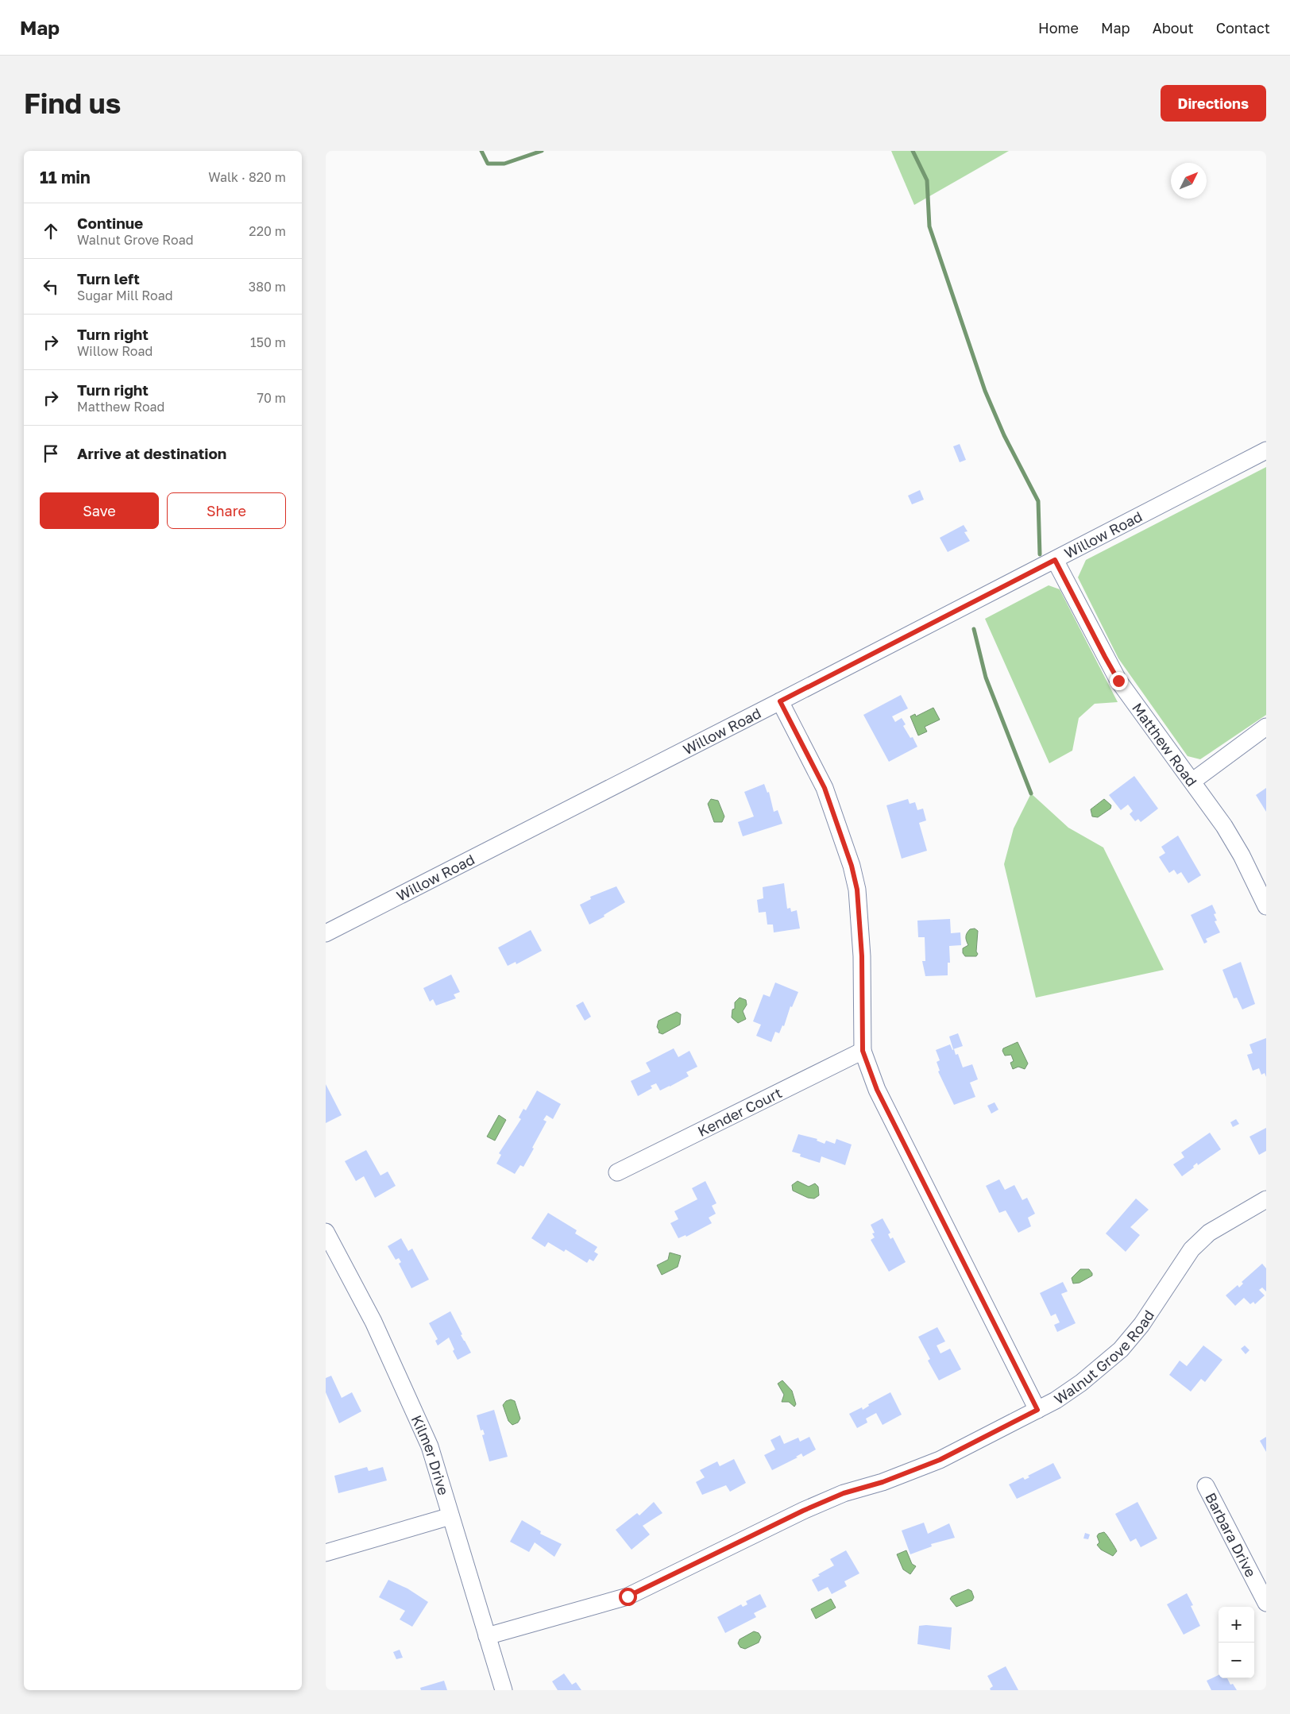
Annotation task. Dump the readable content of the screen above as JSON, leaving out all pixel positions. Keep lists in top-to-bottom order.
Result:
{
  "streets": {
    "street": [
      "Willow Road",
      "Matthew Road",
      "Kender Court",
      "Walnut Grove Road",
      "Kilmer Drive",
      "Barbara Drive"
    ]
  },
  "crossings": [
    ["Willow Road", "Matthew Road"],
    ["Walnut Grove Road", "Kilmer Drive"]
  ],
  "north": "top right",
  "page": {
    "header": "Map",
    "nav": [
      "Home",
      "Map",
      "About",
      "Contact"
    ],
    "buttons": [
      "Directions",
      ["Save", "Share"]
    ],
    "title": "Find us",
    "heading": ["11 min", "Walk · 820 m"],
    "list": [
      ["Continue", "Walnut Grove Road", "220 m"],
      ["Turn left", "Sugar Mill Road", "380 m"],
      ["Turn right", "Willow Road", "150 m"],
      ["Turn right", "Matthew Road", "70 m"],
      "Arrive at destination"
    ],
    "map_buttons": ["+", "−"]
  }
}
